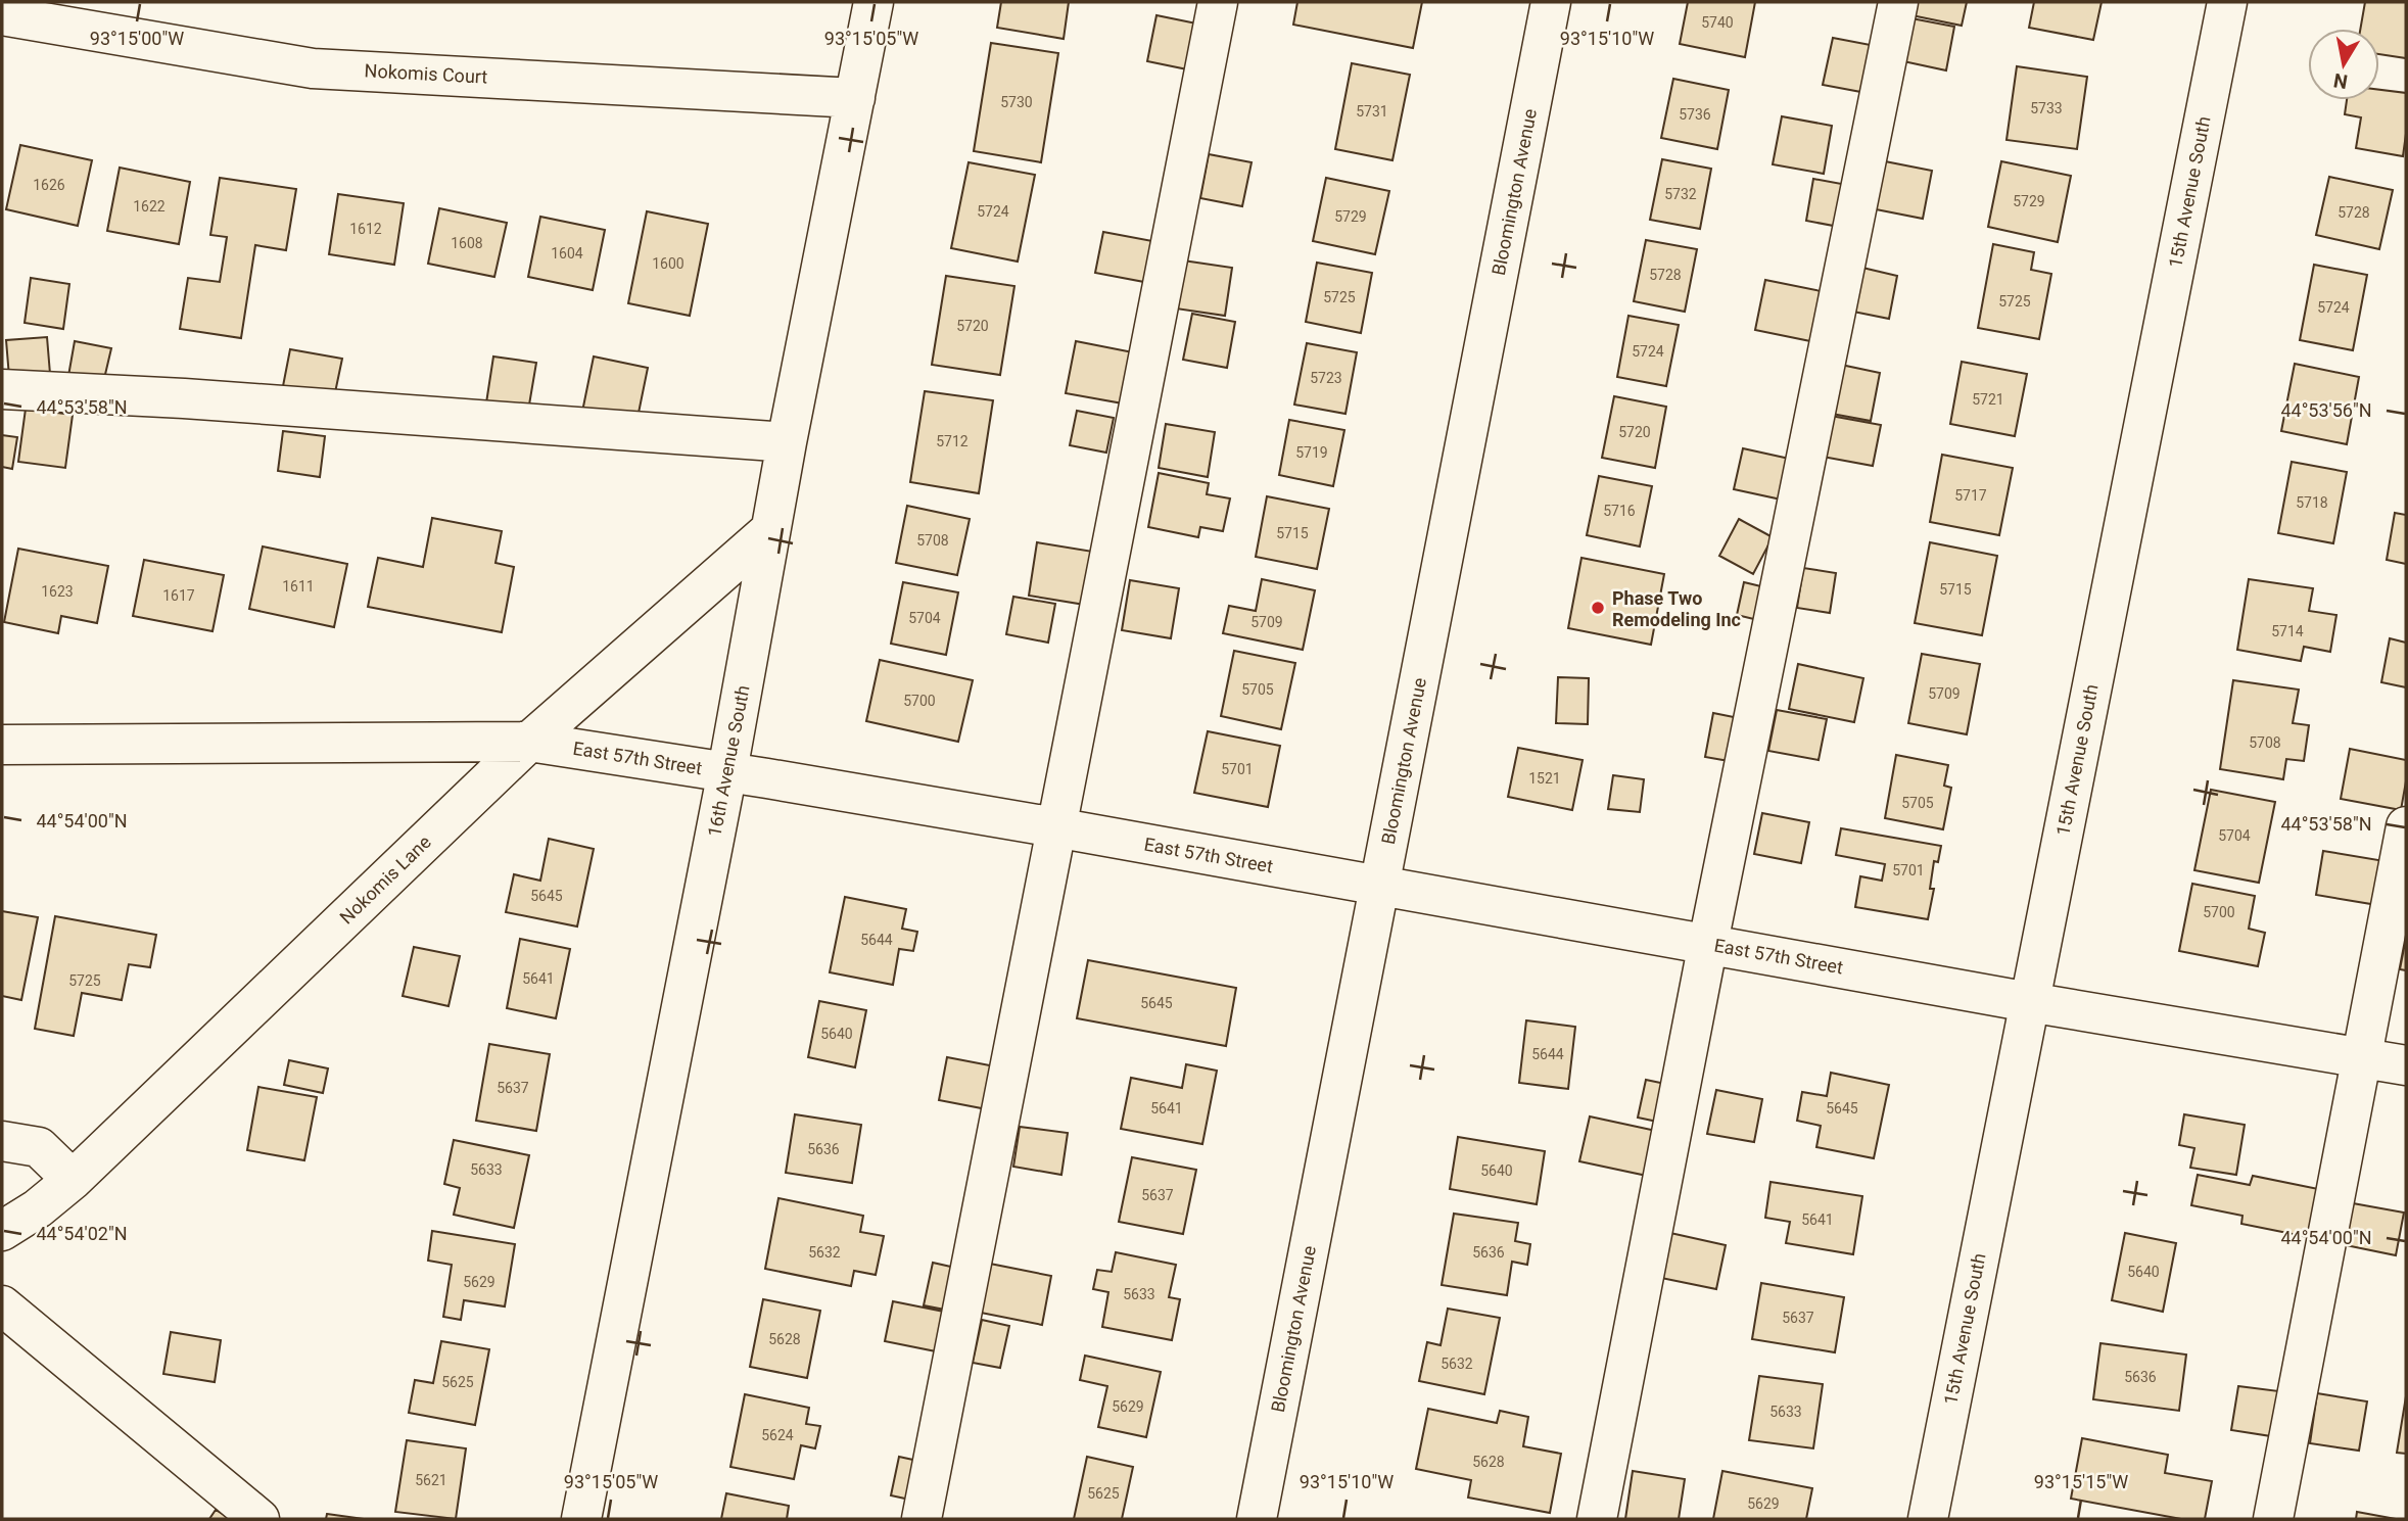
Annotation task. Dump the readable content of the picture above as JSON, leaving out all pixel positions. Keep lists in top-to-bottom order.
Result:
{
  "streets": {
    "street": [
      "Nokomis Court",
      "Bloomington Avenue",
      "15th Avenue South",
      "East 57th Street",
      "16th Avenue South",
      "Nokomis Lane"
    ]
  },
  "crossings": [
    ["Nokomis Court", "16th Avenue South"],
    ["Bloomington Avenue", "East 57th Street"],
    ["15th Avenue South", "East 57th Street"],
    ["East 57th Street", "16th Avenue South"],
    ["East 57th Street", "Nokomis Lane"],
    ["16th Avenue South", "Nokomis Lane"]
  ],
  "places": ["Phase Two Remodeling Inc"],
  "house_numbers": [
    "5740",
    "5730",
    "5733",
    "5731",
    "5736",
    "1626",
    "5732",
    "5729",
    "1622",
    "5724",
    "5728",
    "5729",
    "1612",
    "1608",
    "1604",
    "1600",
    "5728",
    "5725",
    "5725",
    "5724",
    "5720",
    "5724",
    "5723",
    "5721",
    "5720",
    "5712",
    "5719",
    "5717",
    "5718",
    "5716",
    "5715",
    "5708",
    "1611",
    "5715",
    "1623",
    "1617",
    "5704",
    "5709",
    "5714",
    "5705",
    "5709",
    "5700",
    "5708",
    "5701",
    "1521",
    "5705",
    "5704",
    "5701",
    "5645",
    "5700",
    "5644",
    "5641",
    "5725",
    "5645",
    "5640",
    "5644",
    "5637",
    "5641",
    "5645",
    "5636",
    "5633",
    "5640",
    "5637",
    "5641",
    "5632",
    "5636",
    "5640",
    "5629",
    "5633",
    "5637",
    "5628",
    "5632",
    "5636",
    "5625",
    "5629",
    "5633",
    "5624",
    "5628",
    "5621",
    "5625",
    "5629"
  ],
  "north": "bottom",
  "coordinates": [
    "93°15'00\"W",
    "93°15'05\"W",
    "93°15'10\"W",
    "44°53'58\"N",
    "44°53'56\"N",
    "44°54'00\"N",
    "44°54'02\"N",
    "93°15'15\"W"
  ]
}
